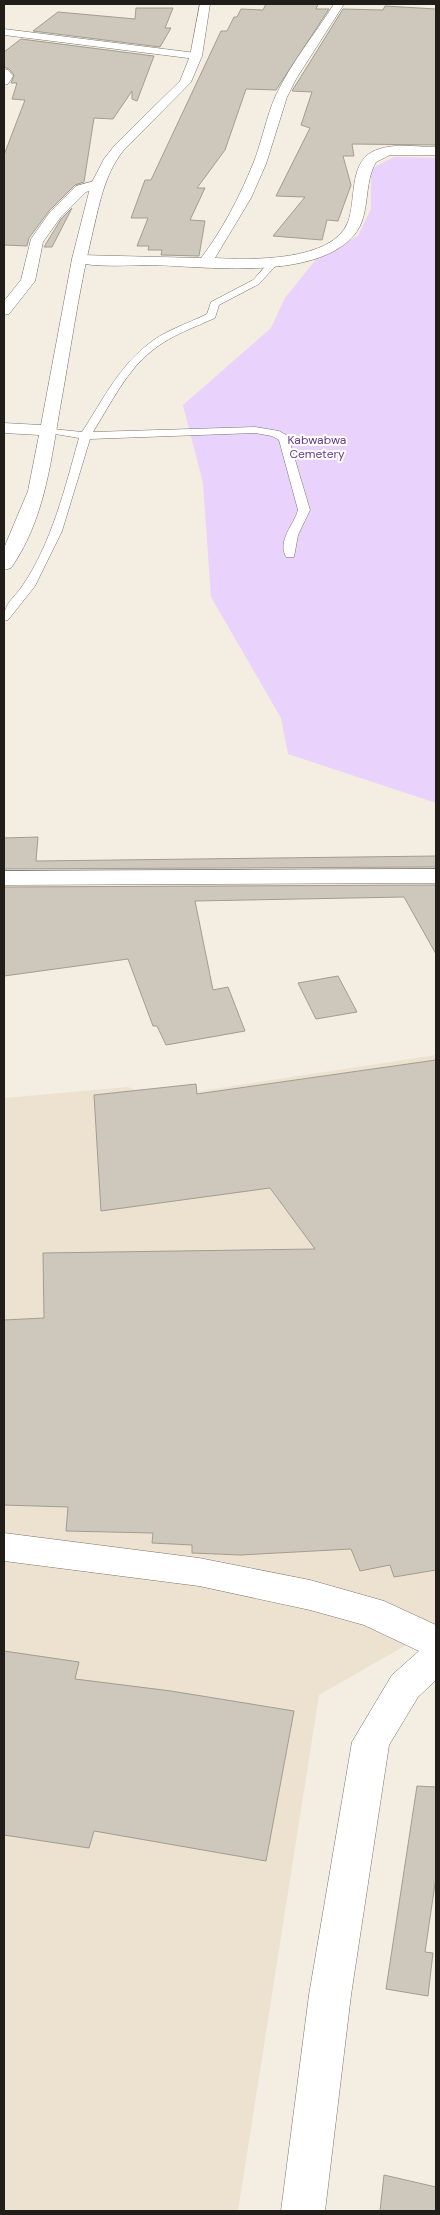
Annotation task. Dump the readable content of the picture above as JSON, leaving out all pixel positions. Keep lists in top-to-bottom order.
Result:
{
  "parks": ["Kabwabwa Cemetery"]
}
